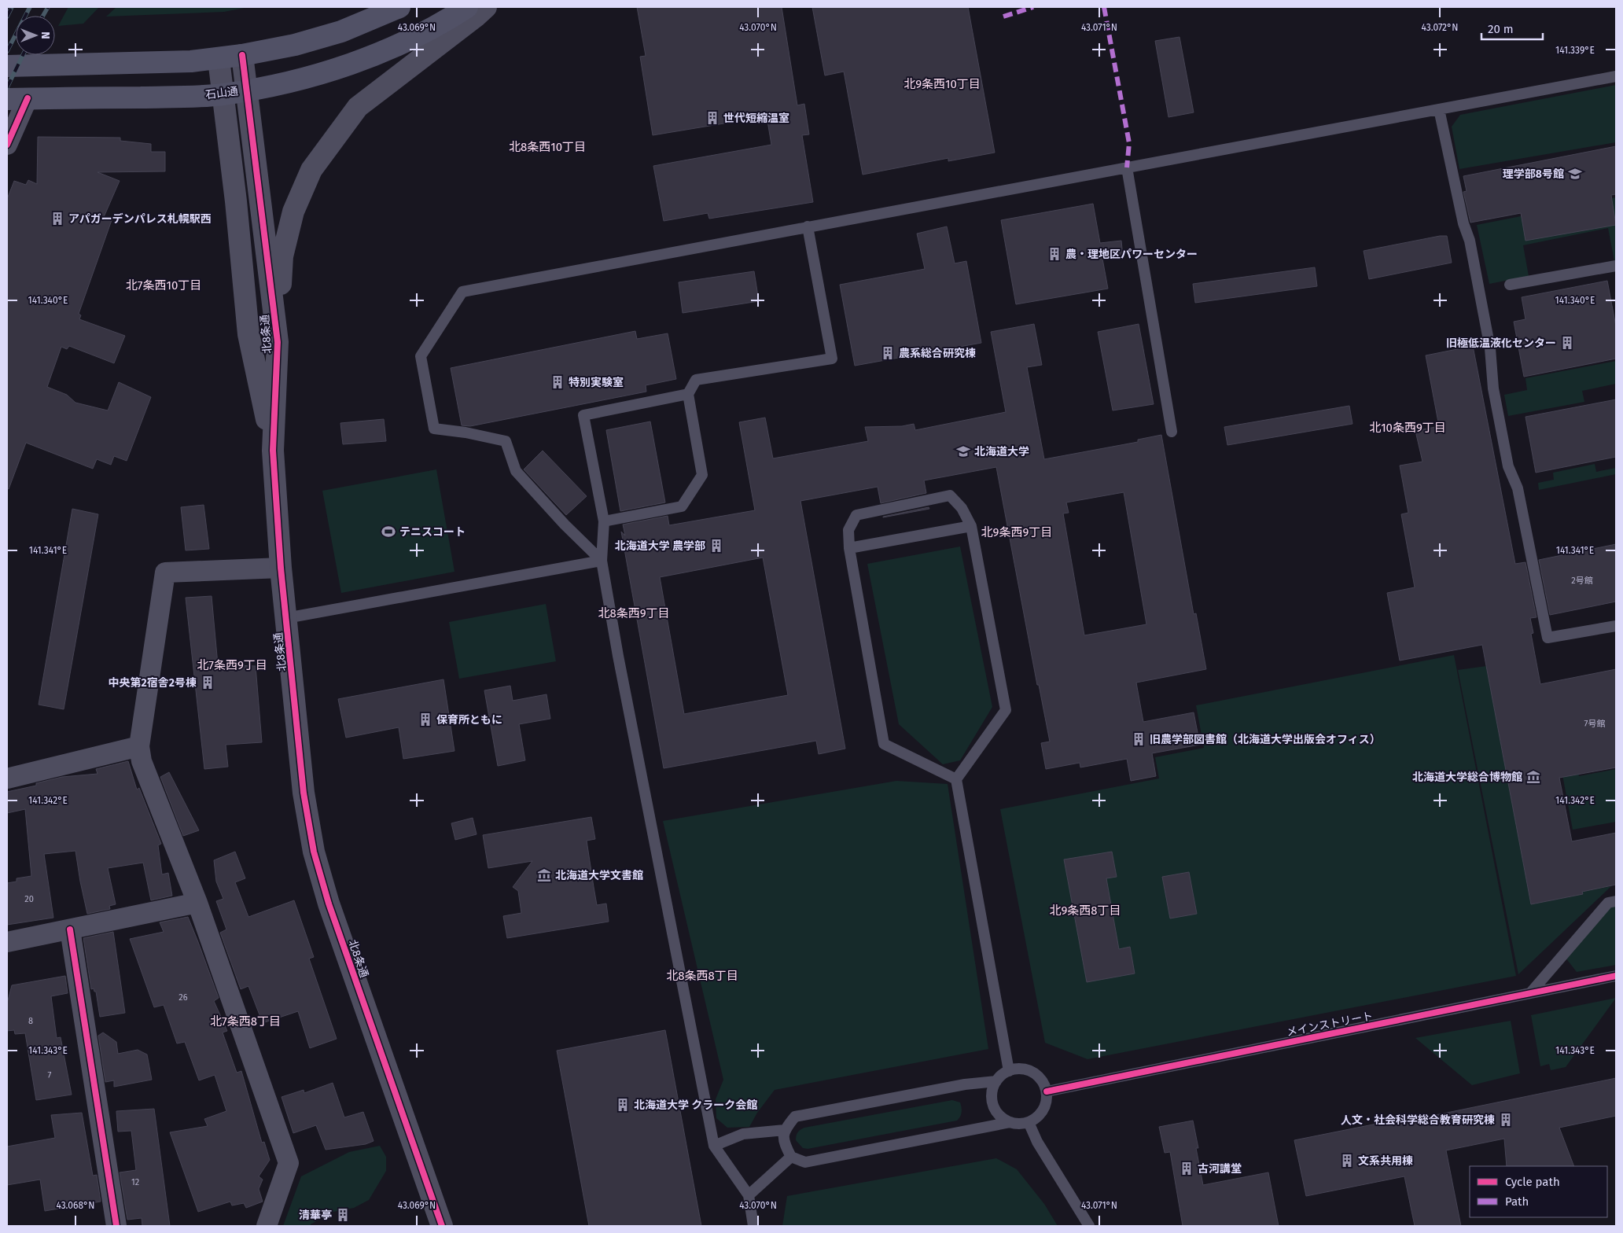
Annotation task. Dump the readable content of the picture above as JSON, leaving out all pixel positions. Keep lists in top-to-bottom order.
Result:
{
  "streets": {
    "main road": ["石山通"],
    "street": ["北8条通"],
    "lane": ["メインストリート"]
  },
  "crossings": [
    ["石山通", "北8条通"]
  ],
  "districts": [
    "北9条西10丁目",
    "北8条西10丁目",
    "北7条西10丁目",
    "北10条西9丁目",
    "北9条西9丁目",
    "北8条西9丁目",
    "北7条西9丁目",
    "北9条西8丁目",
    "北8条西8丁目",
    "北7条西8丁目"
  ],
  "places": {
    "building": [
      "世代短縮温室",
      "アパガーデンパレス札幌駅西",
      "農・理地区パワーセンター",
      "旧極低温液化センター",
      "農系総合研究棟",
      "特別実験室",
      "北海道大学 農学部",
      "中央第2宿舎2号棟",
      "保育所ともに",
      "旧農学部図書館（北海道大学出版会オフィス）",
      "北海道大学 クラーク会館",
      "人文・社会科学総合教育研究棟",
      "文系共用棟",
      "古河講堂",
      "清華亭"
    ],
    "school or university": ["理学部8号館", "北海道大学"],
    "sports": ["テニスコート"],
    "museum": ["北海道大学総合博物館", "北海道大学文書館"]
  },
  "house_numbers": [
    "2号館",
    "7号館",
    "20",
    "26",
    "8",
    "7",
    "12"
  ],
  "legend": ["Cycle path", "Path"],
  "scale_bar": "20 m",
  "north": "right",
  "coordinates": [
    "43.069°N",
    "43.070°N",
    "43.071°N",
    "43.072°N",
    "141.339°E",
    "141.340°E",
    "141.341°E",
    "141.342°E",
    "141.343°E",
    "43.068°N"
  ]
}
